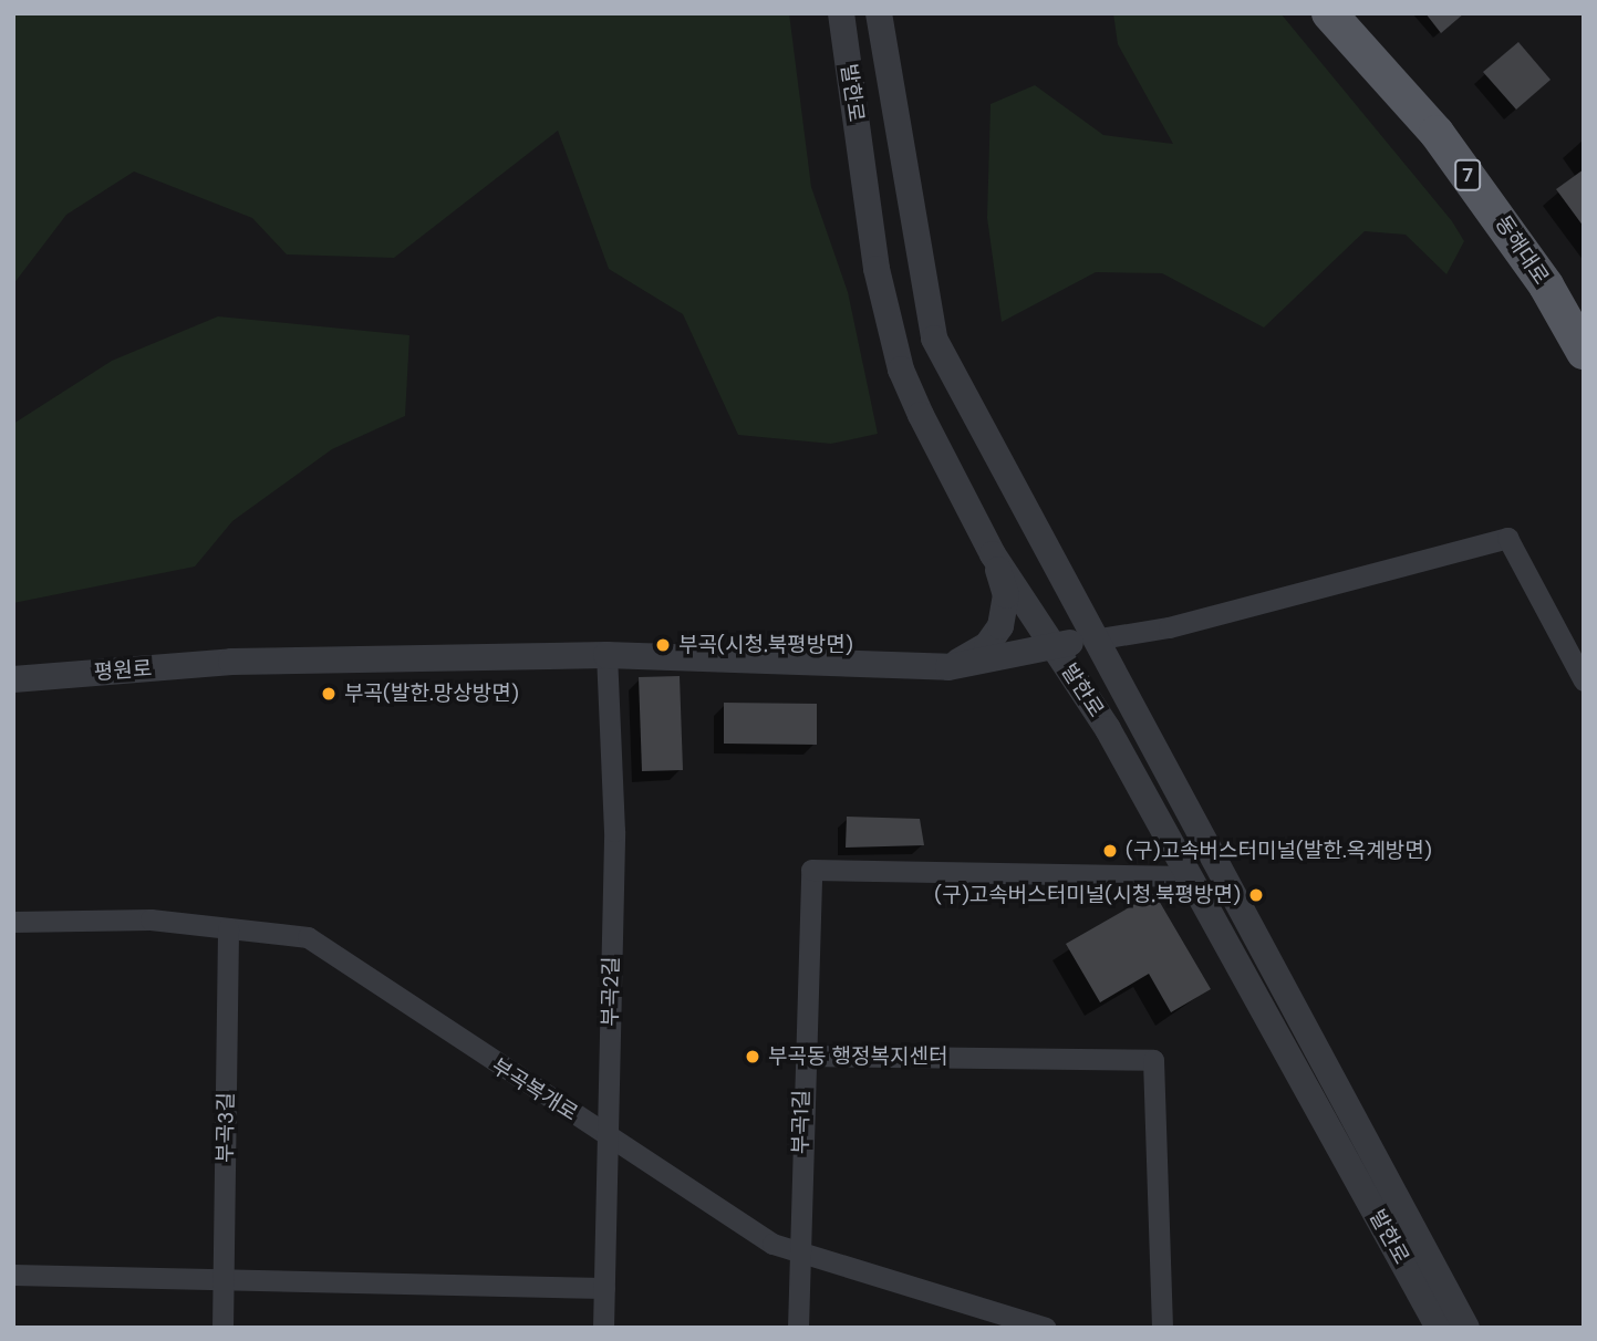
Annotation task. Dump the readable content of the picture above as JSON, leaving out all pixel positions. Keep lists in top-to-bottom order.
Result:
{
  "streets": {
    "main road": ["7", "동해대로"],
    "street": [
      "발한로",
      "평원로",
      "부곡2길",
      "부곡복개로",
      "부곡1길",
      "부곡3길"
    ]
  },
  "crossings": [
    ["발한로", "평원로"],
    ["발한로", "부곡1길"],
    ["평원로", "부곡2길"],
    ["부곡2길", "부곡복개로"],
    ["부곡복개로", "부곡1길"],
    ["부곡복개로", "부곡3길"]
  ],
  "places": [
    "부곡(시청.북평방면)",
    "부곡(발한.망상방면)",
    "(구)고속버스터미널(발한.옥계방면)",
    "(구)고속버스터미널(시청.북평방면)",
    "부곡동 행정복지센터"
  ]
}
